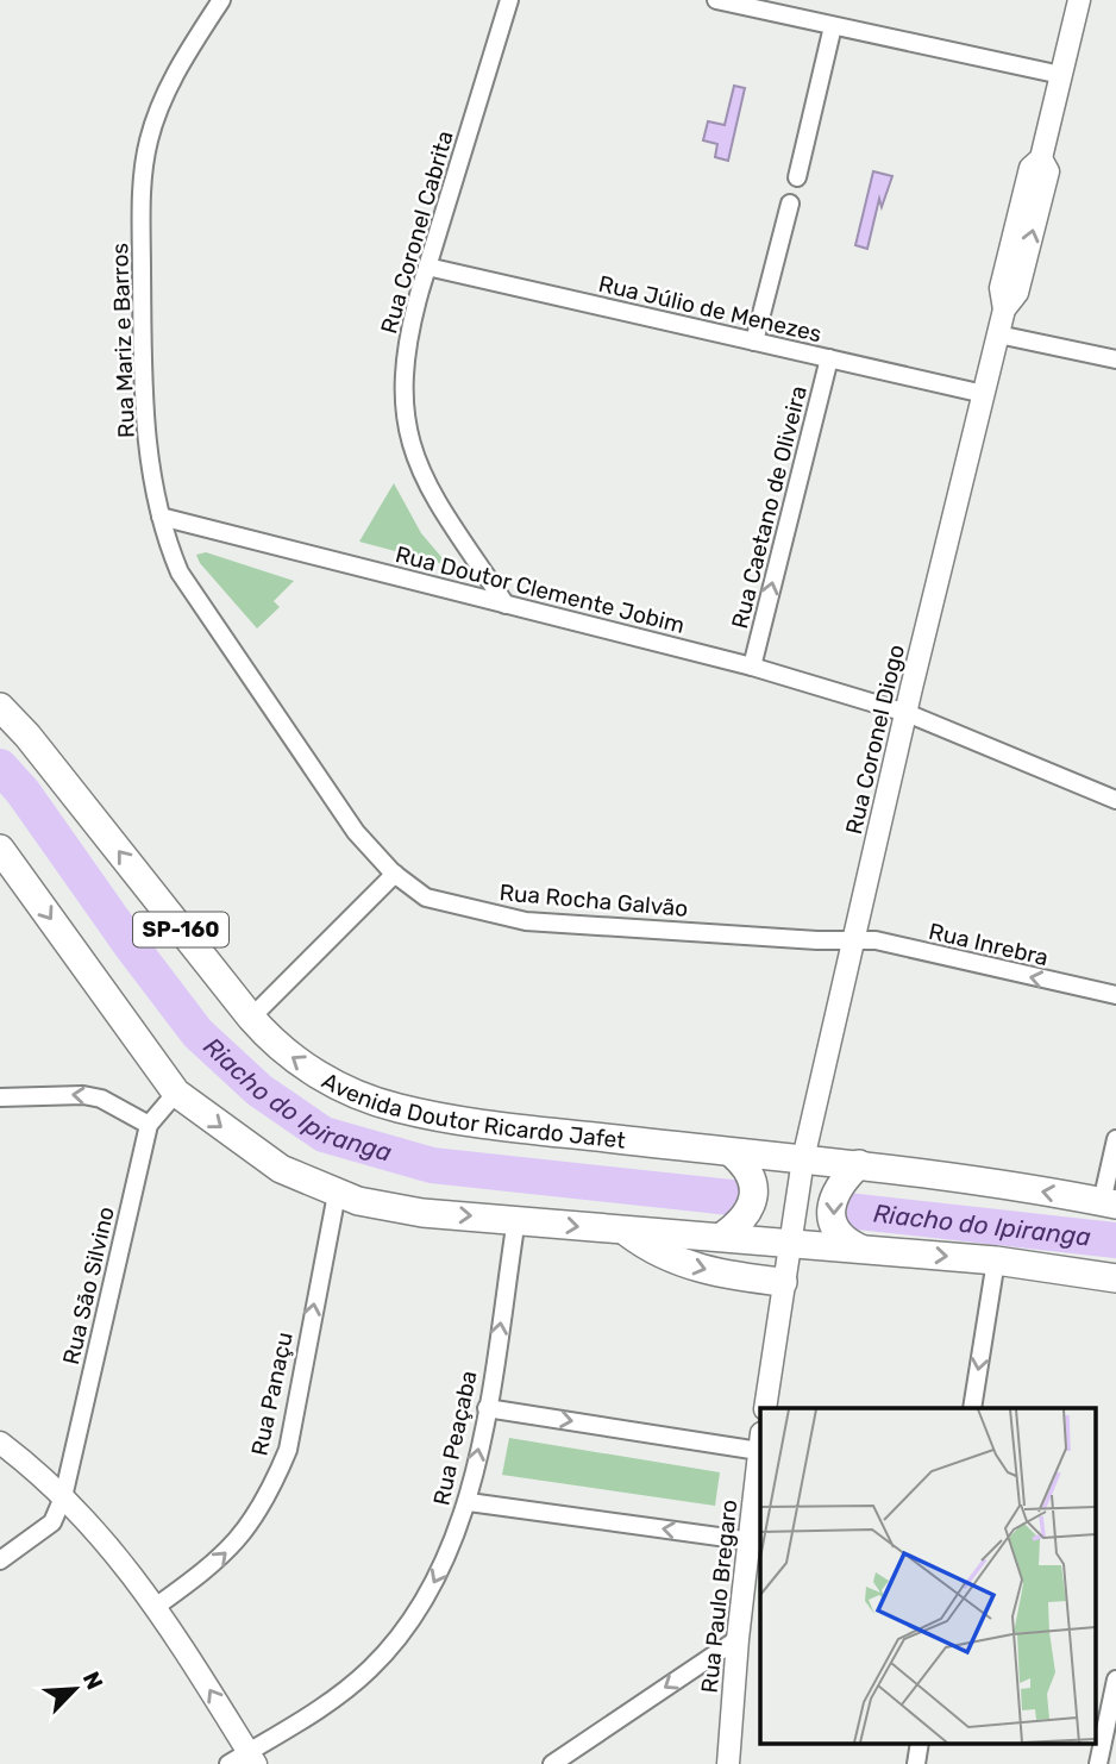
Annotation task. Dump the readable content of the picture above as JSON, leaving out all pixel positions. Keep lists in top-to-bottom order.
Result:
{
  "streets": {
    "main road": ["SP-160", "Avenida Doutor Ricardo Jafet"],
    "street": [
      "Rua Coronel Cabrita",
      "Rua Júlio de Menezes",
      "Rua Mariz e Barros",
      "Rua Caetano de Oliveira",
      "Rua Doutor Clemente Jobim",
      "Rua Coronel Diogo",
      "Rua Rocha Galvão",
      "Rua Inrebra",
      "Rua São Silvino",
      "Rua Panaçu",
      "Rua Peaçaba",
      "Rua Paulo Bregaro"
    ]
  },
  "crossings": [
    ["Rua Coronel Cabrita", "Rua Júlio de Menezes"],
    ["Rua Coronel Cabrita", "Rua Doutor Clemente Jobim"],
    ["Rua Júlio de Menezes", "Rua Caetano de Oliveira"],
    ["Rua Júlio de Menezes", "Rua Coronel Diogo"],
    ["Rua Mariz e Barros", "Rua Doutor Clemente Jobim"],
    ["Rua Mariz e Barros", "Rua Rocha Galvão"],
    ["Rua Caetano de Oliveira", "Rua Doutor Clemente Jobim"],
    ["Rua Doutor Clemente Jobim", "Rua Coronel Diogo"],
    ["Rua Coronel Diogo", "Rua Rocha Galvão"],
    ["Rua Coronel Diogo", "Rua Inrebra"],
    ["Rua Coronel Diogo", "Avenida Doutor Ricardo Jafet"],
    ["Rua Rocha Galvão", "Rua Inrebra"]
  ],
  "one_way": ["Rua Caetano de Oliveira", "Rua Inrebra", "Rua Panaçu"],
  "water": ["Riacho do Ipiranga"],
  "north": "top right"
}
